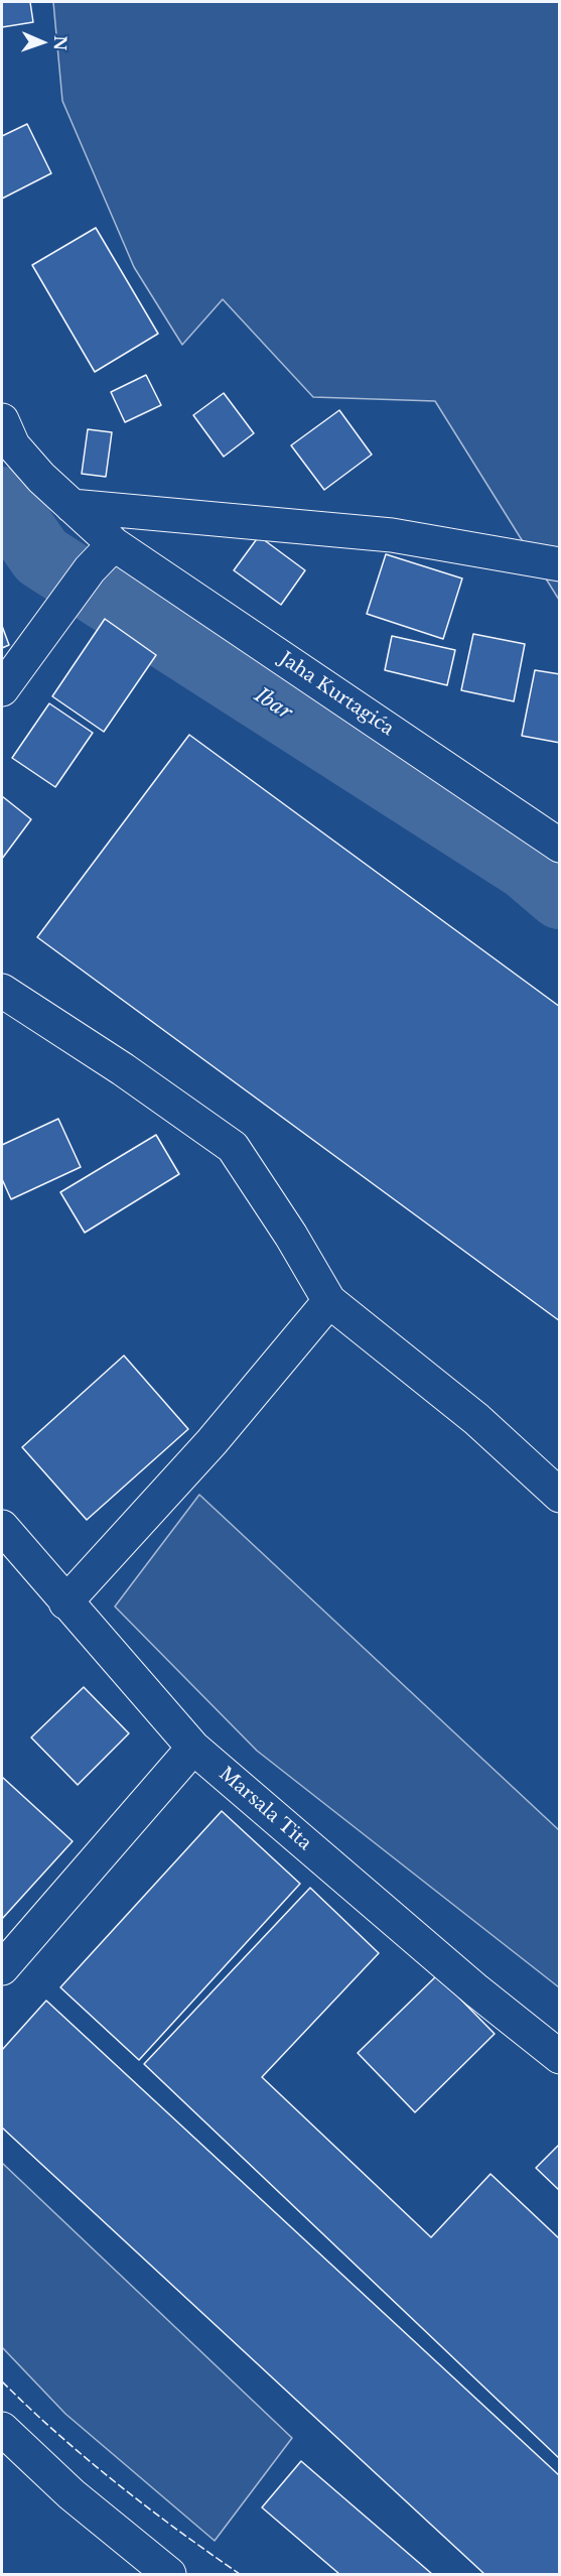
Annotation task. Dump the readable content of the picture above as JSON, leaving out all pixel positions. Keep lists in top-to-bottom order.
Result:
{
  "streets": {
    "street": ["Jaha Kurtagića", "Marsala Tita"]
  },
  "water": ["Ibar"],
  "north": "right"
}
